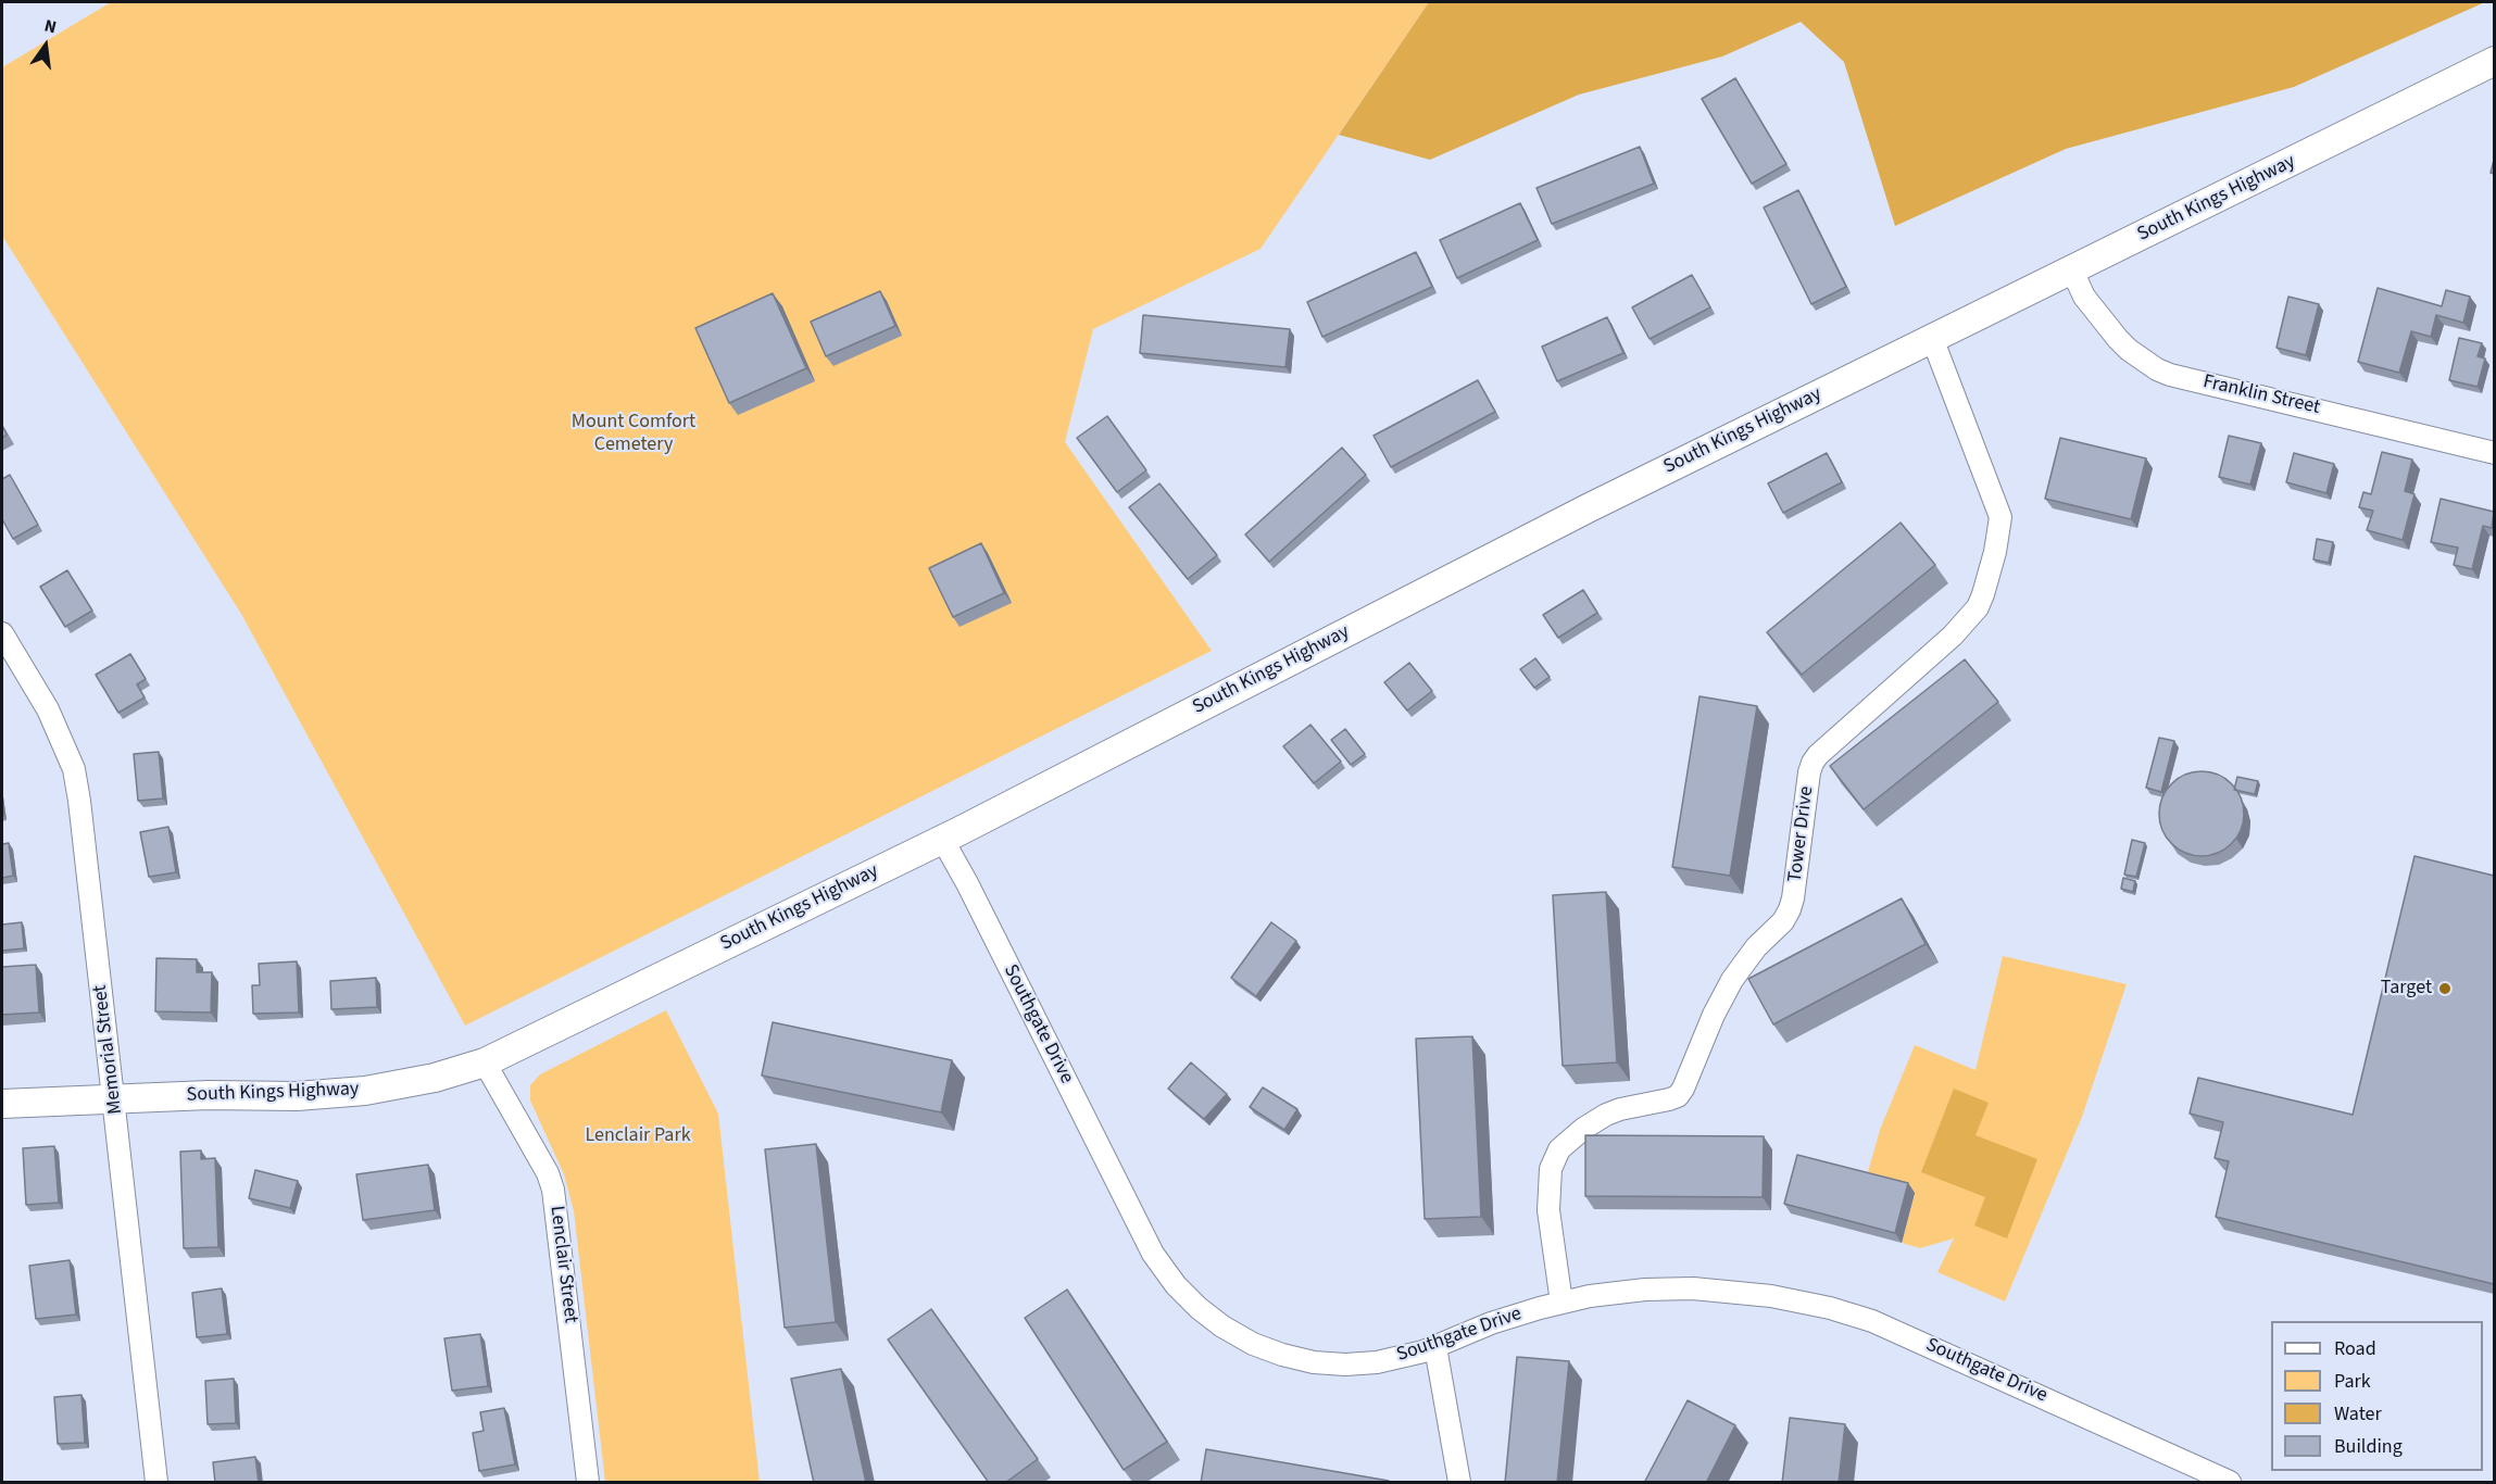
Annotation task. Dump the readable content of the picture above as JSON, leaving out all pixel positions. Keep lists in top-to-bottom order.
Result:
{
  "streets": {
    "main road": ["South Kings Highway"],
    "street": [
      "Franklin Street",
      "Tower Drive",
      "Southgate Drive",
      "Memorial Street",
      "Lenclair Street"
    ]
  },
  "crossings": [
    ["South Kings Highway", "Franklin Street"],
    ["South Kings Highway", "Tower Drive"],
    ["South Kings Highway", "Southgate Drive"],
    ["South Kings Highway", "Memorial Street"],
    ["South Kings Highway", "Lenclair Street"],
    ["Tower Drive", "Southgate Drive"]
  ],
  "parks": ["Mount Comfort Cemetery", "Lenclair Park"],
  "places": ["Target"],
  "legend": [
    "Road",
    "Park",
    "Water",
    "Building"
  ],
  "north": "top"
}
